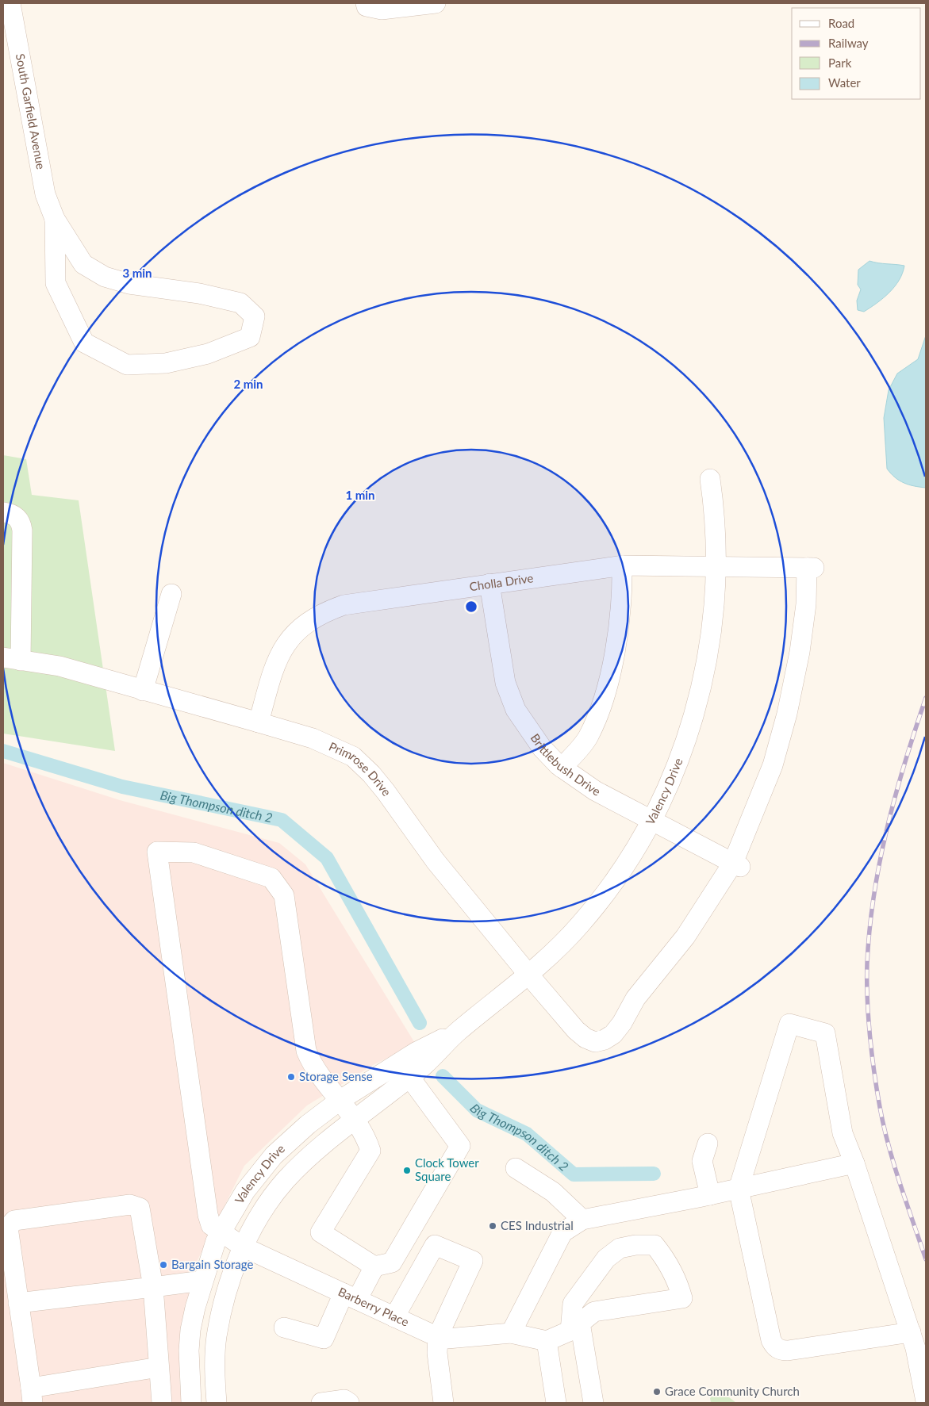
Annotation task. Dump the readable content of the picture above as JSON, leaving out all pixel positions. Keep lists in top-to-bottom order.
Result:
{
  "streets": {
    "street": [
      "South Garfield Avenue",
      "Cholla Drive",
      "Brittlebush Drive",
      "Primrose Drive",
      "Valency Drive",
      "Barberry Place"
    ]
  },
  "crossings": [
    ["Cholla Drive", "Brittlebush Drive"],
    ["Cholla Drive", "Primrose Drive"],
    ["Cholla Drive", "Valency Drive"],
    ["Brittlebush Drive", "Primrose Drive"],
    ["Brittlebush Drive", "Valency Drive"],
    ["Primrose Drive", "Valency Drive"],
    ["Valency Drive", "Barberry Place"]
  ],
  "water": ["Big Thompson ditch 2"],
  "places": [
    "Storage Sense",
    "Clock Tower Square",
    "CES Industrial",
    "Bargain Storage",
    "Grace Community Church"
  ],
  "legend": [
    "Road",
    "Railway",
    "Park",
    "Water"
  ],
  "rings": ["3 min", "2 min", "1 min"]
}
